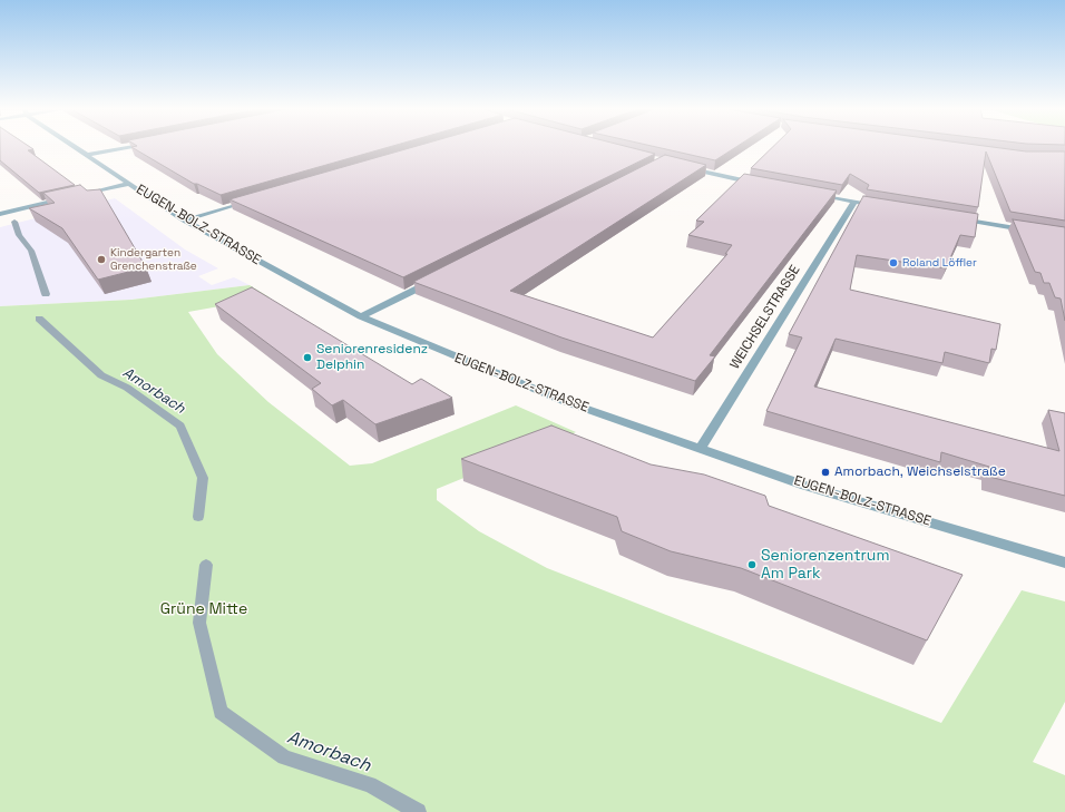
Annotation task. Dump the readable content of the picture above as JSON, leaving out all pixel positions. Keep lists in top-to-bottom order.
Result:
{
  "streets": {
    "street": ["EUGEN-BOLZ-STRASSE", "WEICHSELSTRASSE"]
  },
  "crossings": [
    ["EUGEN-BOLZ-STRASSE", "WEICHSELSTRASSE"]
  ],
  "water": ["Amorbach"],
  "parks": ["Grüne Mitte"],
  "places": [
    "Kindergarten Grenchenstraße",
    "Roland Löffler",
    "Seniorenresidenz Delphin",
    "Amorbach, Weichselstraße",
    "Seniorenzentrum Am Park"
  ]
}
